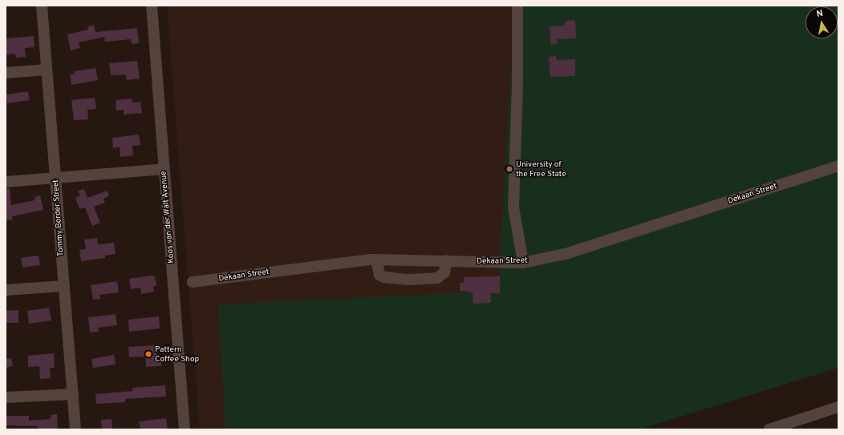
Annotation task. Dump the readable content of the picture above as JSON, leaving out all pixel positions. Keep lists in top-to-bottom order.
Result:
{
  "streets": {
    "street": ["Dekaan Street", "Koos van der Walt Avenue", "Tommy Border Street"]
  },
  "places": ["University of the Free State", "Pattern Coffee Shop"],
  "north": "top"
}
